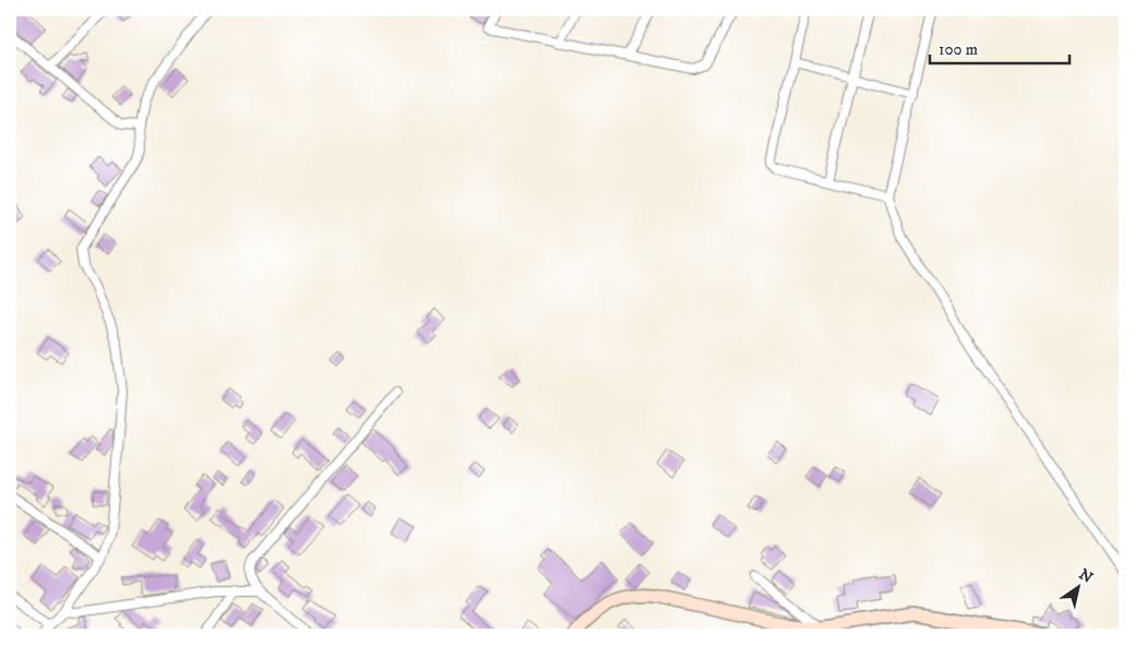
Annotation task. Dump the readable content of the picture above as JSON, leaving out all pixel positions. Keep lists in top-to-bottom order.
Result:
{
  "scale_bar": "100 m",
  "north": "top right"
}
